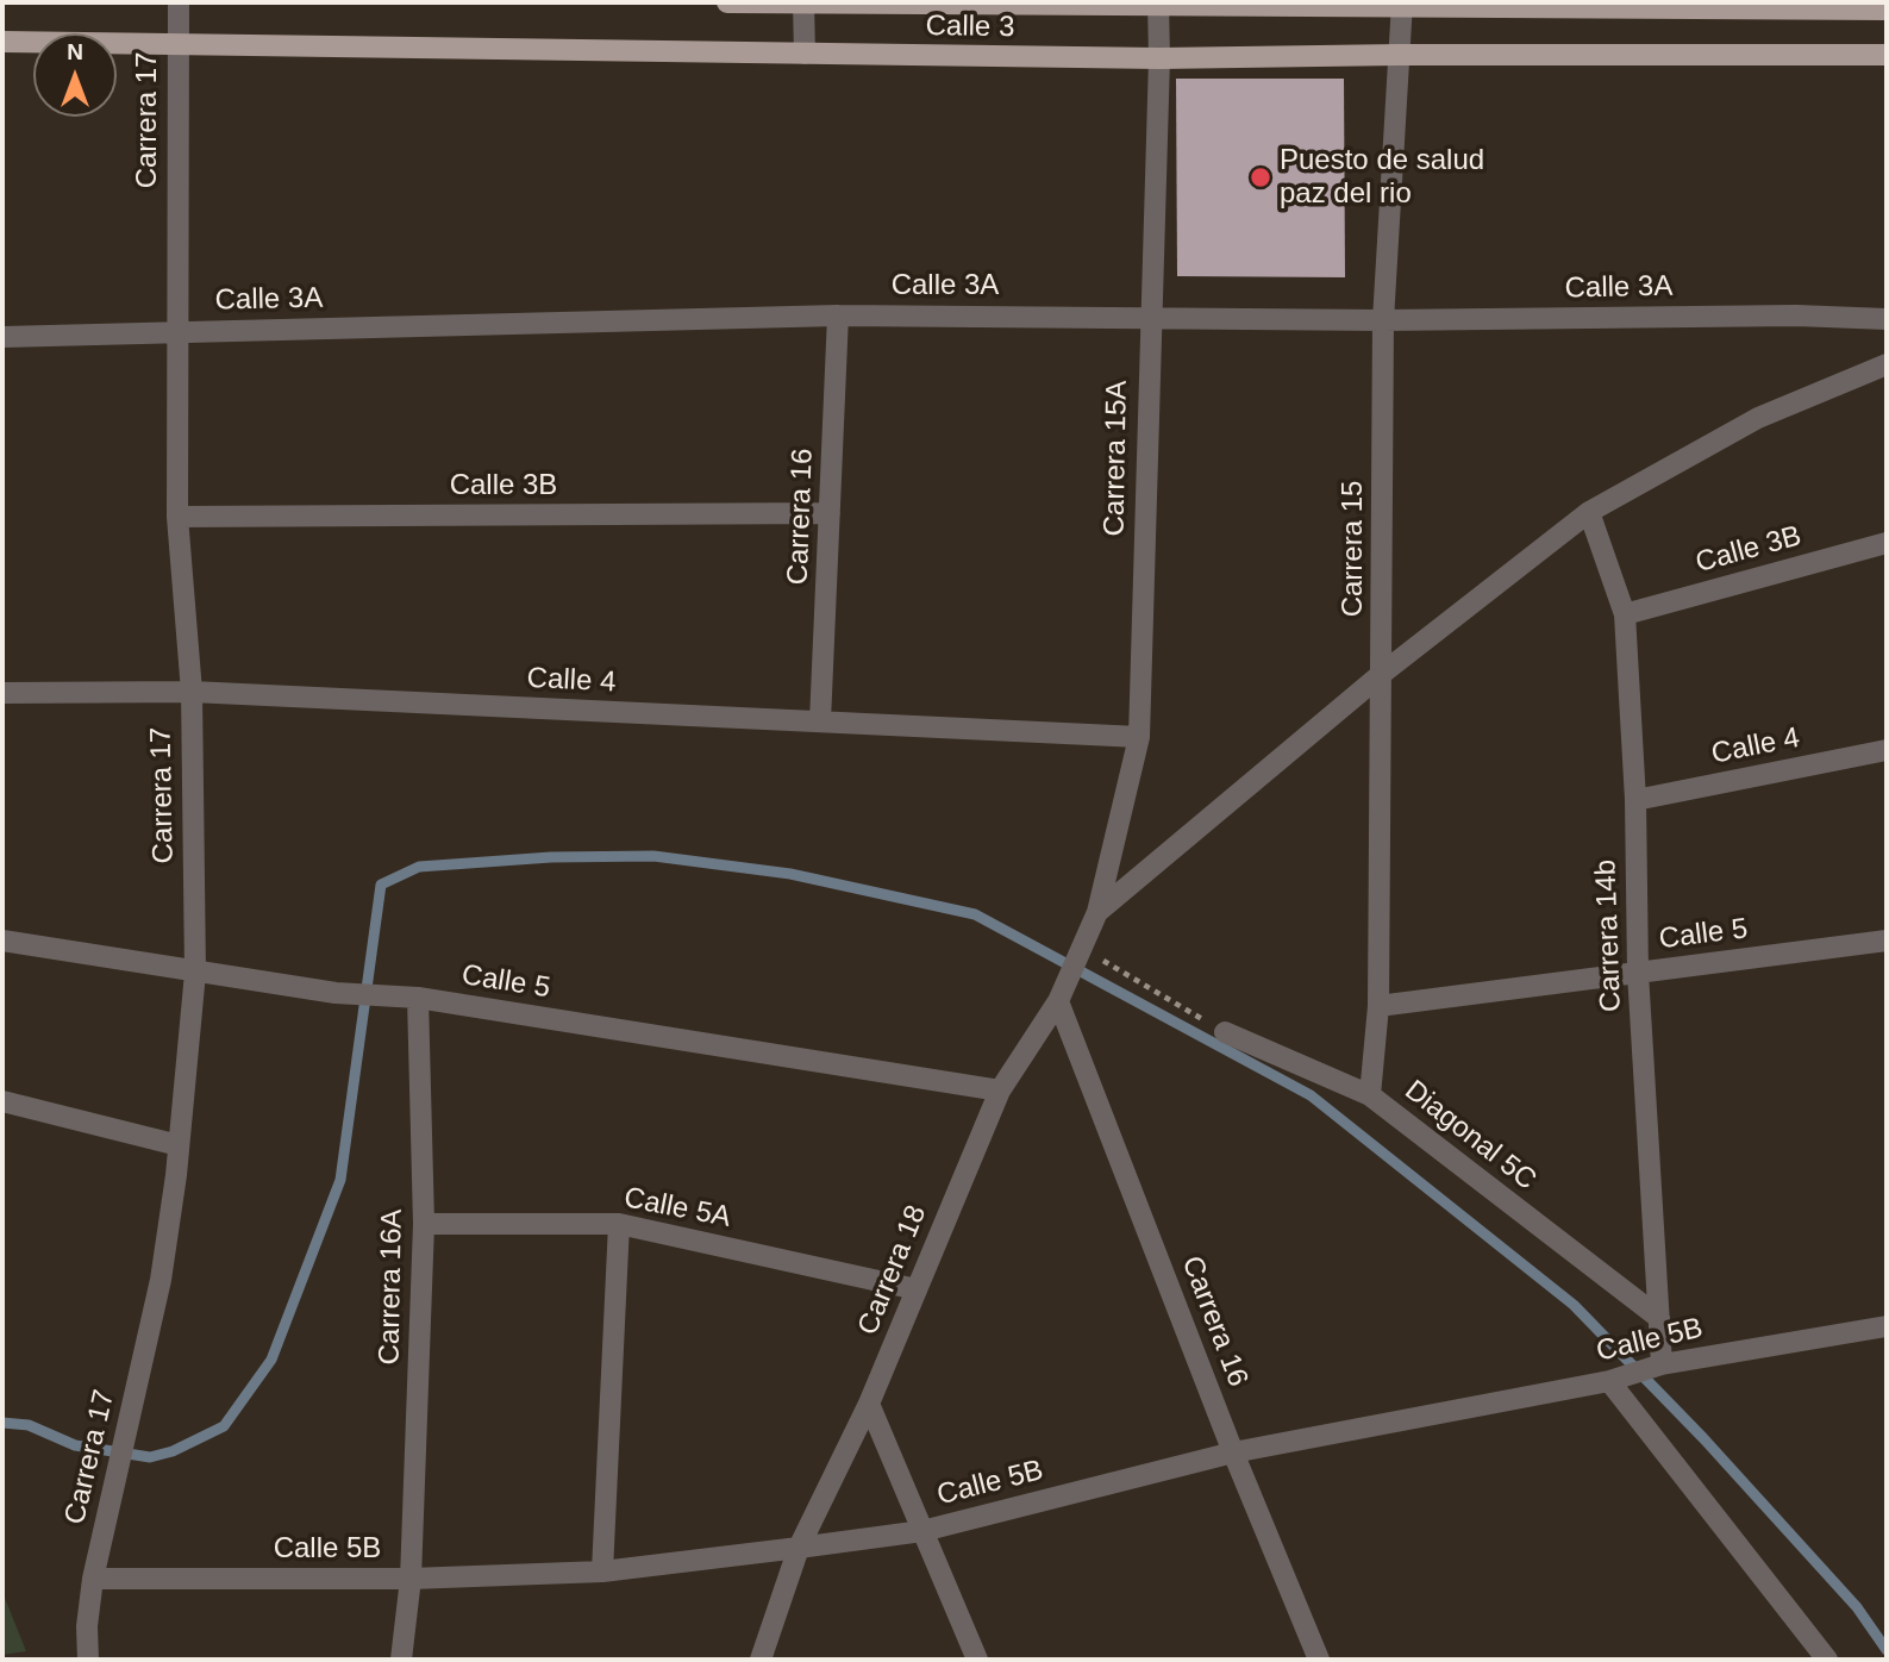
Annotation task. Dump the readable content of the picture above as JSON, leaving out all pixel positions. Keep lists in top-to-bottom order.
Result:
{
  "streets": {
    "main road": ["Calle 3"],
    "street": [
      "Carrera 17",
      "Calle 3A",
      "Carrera 15A",
      "Calle 3B",
      "Carrera 16",
      "Carrera 15",
      "Calle 4",
      "Calle 5",
      "Carrera 14b",
      "Diagonal 5C",
      "Calle 5A",
      "Carrera 18",
      "Carrera 16A",
      "Calle 5B"
    ]
  },
  "crossings": [
    ["Calle 3", "Carrera 17"],
    ["Calle 3", "Carrera 15A"],
    ["Calle 3", "Carrera 15"],
    ["Carrera 17", "Calle 3A"],
    ["Carrera 17", "Calle 3B"],
    ["Carrera 17", "Calle 4"],
    ["Carrera 17", "Calle 5"],
    ["Carrera 17", "Calle 5B"],
    ["Calle 3A", "Carrera 15A"],
    ["Calle 3A", "Carrera 16"],
    ["Calle 3A", "Carrera 15"],
    ["Carrera 15A", "Calle 4"],
    ["Carrera 15A", "Carrera 18"],
    ["Calle 3B", "Carrera 16"],
    ["Calle 3B", "Carrera 14b"],
    ["Carrera 16", "Calle 4"],
    ["Carrera 16", "Carrera 18"],
    ["Carrera 16", "Calle 5B"],
    ["Carrera 15", "Calle 5"],
    ["Carrera 15", "Diagonal 5C"],
    ["Calle 4", "Carrera 14b"],
    ["Calle 5", "Carrera 14b"],
    ["Calle 5", "Carrera 18"],
    ["Calle 5", "Carrera 16A"],
    ["Carrera 14b", "Diagonal 5C"],
    ["Carrera 14b", "Calle 5B"],
    ["Calle 5A", "Carrera 18"],
    ["Calle 5A", "Carrera 16A"],
    ["Carrera 18", "Calle 5B"],
    ["Carrera 16A", "Calle 5B"]
  ],
  "places": ["Puesto de salud paz del rio"],
  "north": "top"
}
